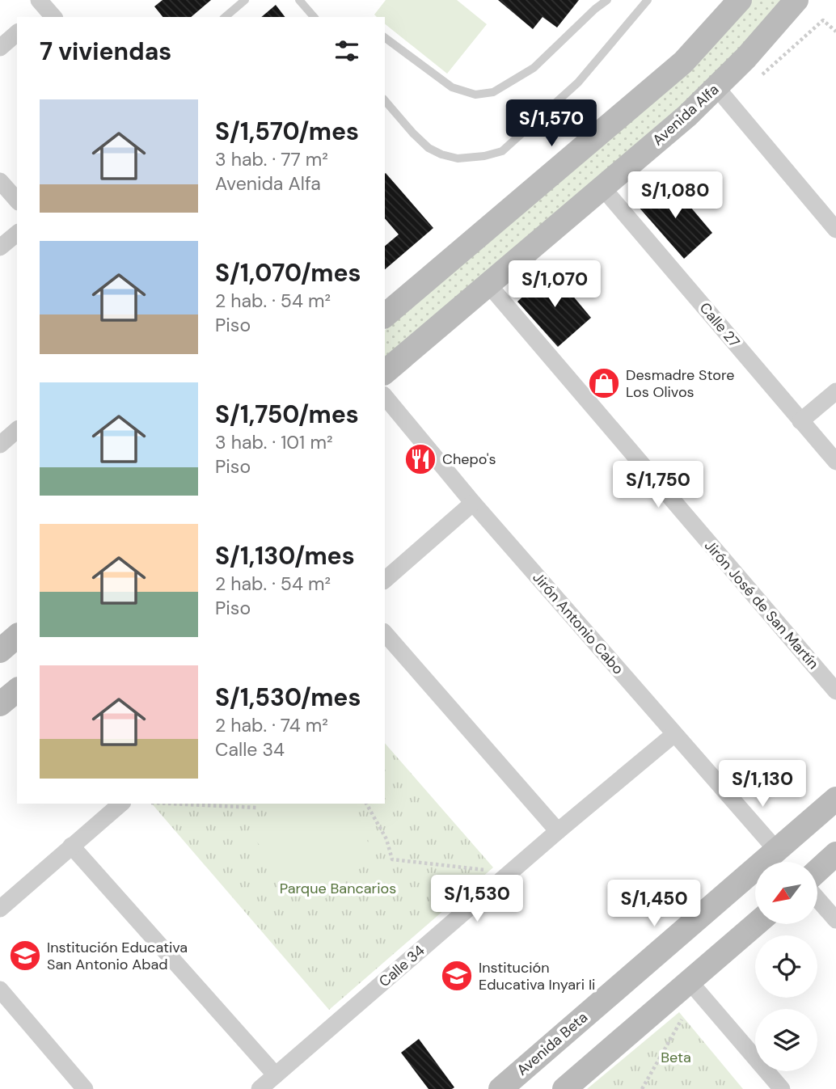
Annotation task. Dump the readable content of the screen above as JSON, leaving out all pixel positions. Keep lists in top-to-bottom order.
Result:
{
  "streets": {
    "street": [
      "Avenida Alfa",
      "Calle 27",
      "Jirón José de San Martín",
      "Jirón Antonio Cabo",
      "Calle 34",
      "Avenida Beta"
    ]
  },
  "crossings": [
    ["Avenida Alfa", "Calle 27"],
    ["Avenida Alfa", "Jirón José de San Martín"],
    ["Jirón Antonio Cabo", "Calle 34"],
    ["Jirón Antonio Cabo", "Avenida Beta"]
  ],
  "parks": ["Parque Bancarios", "Beta"],
  "places": {
    "shop": ["Desmadre Store Los Olivos"],
    "restaurant": ["Chepo's"],
    "school or university": ["Institución Educativa San Antonio Abad", "Institución Educativa Inyari Ii"]
  },
  "north": "bottom left",
  "page": {
    "heading": "7 viviendas",
    "list": [
      {
        "name": "S/1,570/mes",
        "note": "3 hab. · 77 m² · Avenida Alfa"
      },
      {
        "name": "S/1,070/mes",
        "note": "2 hab. · 54 m² · Piso"
      },
      {
        "name": "S/1,750/mes",
        "note": "3 hab. · 101 m² · Piso"
      },
      {
        "name": "S/1,130/mes",
        "note": "2 hab. · 54 m² · Piso"
      },
      {
        "name": "S/1,530/mes",
        "note": "2 hab. · 74 m² · Calle 34"
      }
    ],
    "price": [
      "S/1,570",
      "S/1,080",
      "S/1,070",
      "S/1,750",
      "S/1,130",
      "S/1,530",
      "S/1,450"
    ]
  }
}
